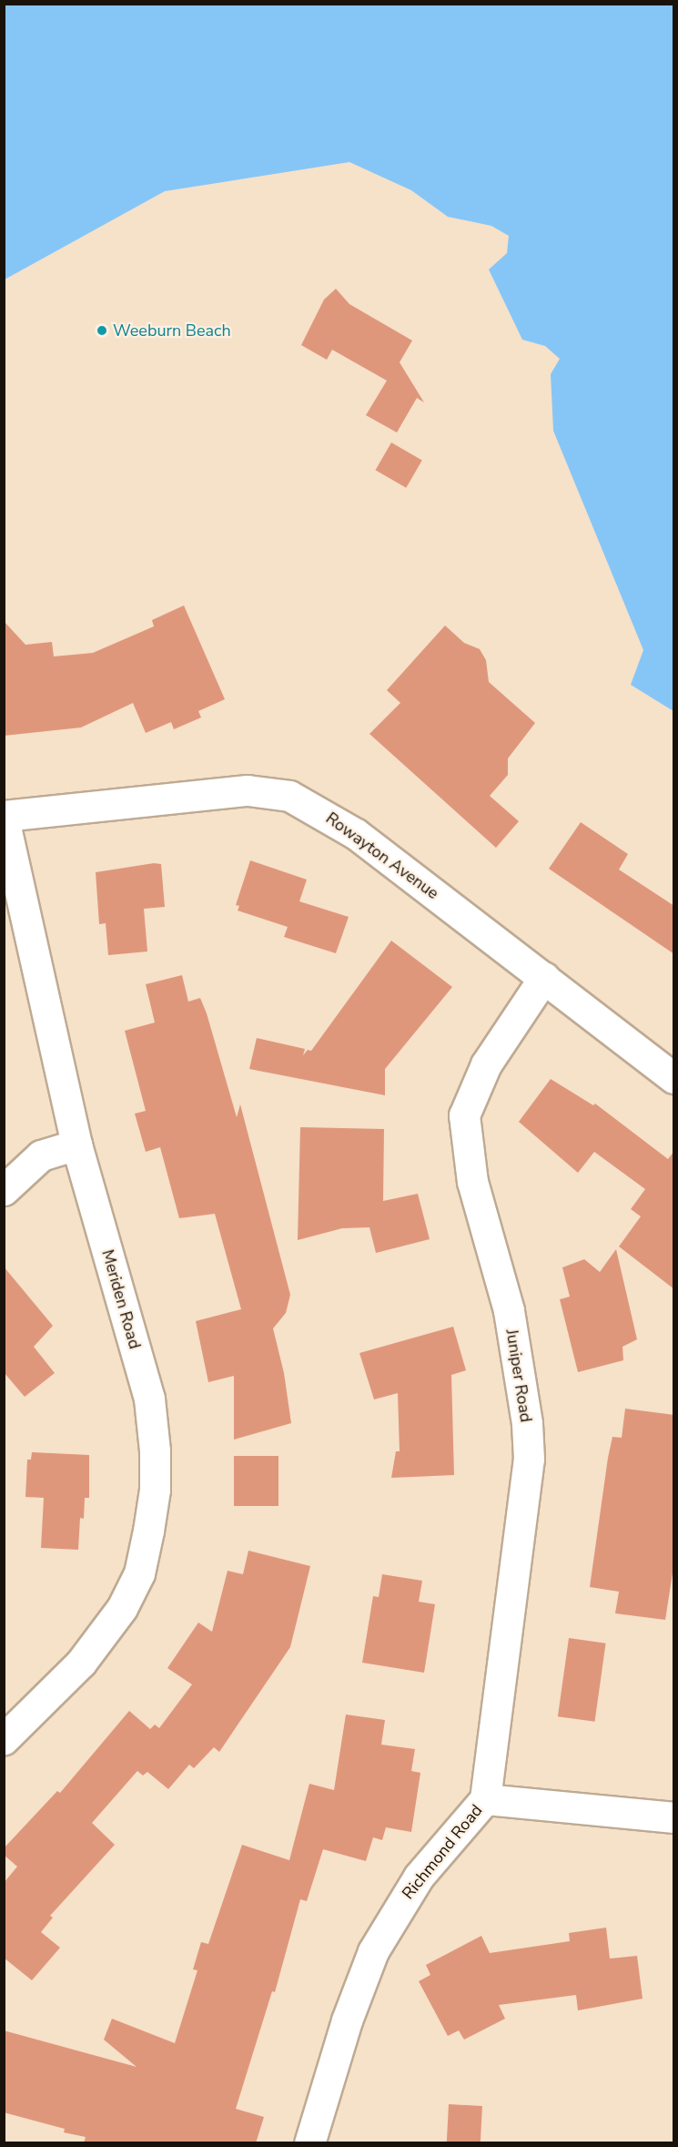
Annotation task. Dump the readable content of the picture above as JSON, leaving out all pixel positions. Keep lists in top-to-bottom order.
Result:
{
  "streets": {
    "street": [
      "Rowayton Avenue",
      "Meriden Road",
      "Juniper Road",
      "Richmond Road"
    ]
  },
  "crossings": [
    ["Rowayton Avenue", "Meriden Road"],
    ["Rowayton Avenue", "Juniper Road"],
    ["Juniper Road", "Richmond Road"]
  ],
  "places": ["Weeburn Beach"]
}
